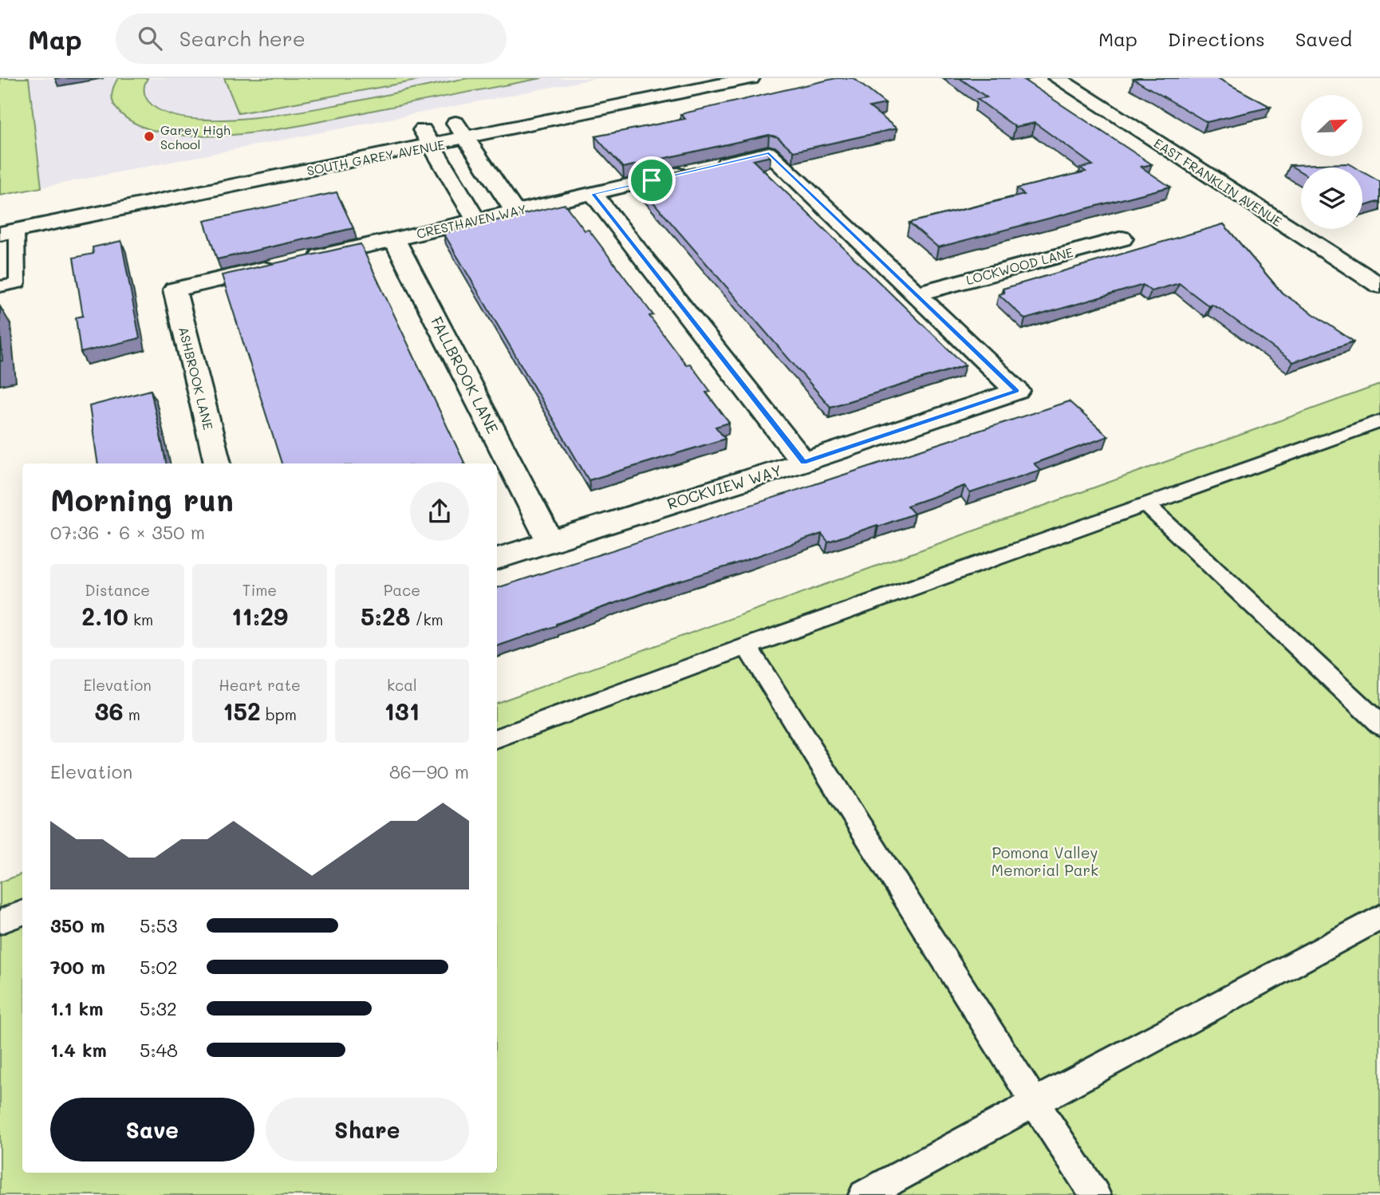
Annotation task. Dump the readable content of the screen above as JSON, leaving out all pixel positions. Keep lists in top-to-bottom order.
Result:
{
  "streets": {
    "street": [
      "SOUTH GAREY AVENUE",
      "EAST FRANKLIN AVENUE",
      "CRESTHAVEN WAY",
      "LOCKWOOD LANE",
      "FALLBROOK LANE",
      "ASHBROOK LANE",
      "ROCKVIEW WAY"
    ]
  },
  "crossings": [
    ["CRESTHAVEN WAY", "LOCKWOOD LANE"],
    ["CRESTHAVEN WAY", "FALLBROOK LANE"],
    ["CRESTHAVEN WAY", "ROCKVIEW WAY"],
    ["LOCKWOOD LANE", "ROCKVIEW WAY"],
    ["FALLBROOK LANE", "ROCKVIEW WAY"]
  ],
  "parks": ["Pomona Valley Memorial Park"],
  "places": ["Garey High School"],
  "north": "top right",
  "page": {
    "header": "Map",
    "search": "Search here",
    "nav": ["Map", "Directions", "Saved"],
    "heading": ["Morning run", "07:36 · 6 × 350 m"],
    "stats": [
      ["Distance", "2.10 km"],
      ["Time", "11:29"],
      ["Pace", "5:28 /km"],
      ["Elevation", "36 m"],
      ["Heart rate", "152 bpm"],
      ["kcal", "131"]
    ],
    "chart": ["Elevation", "86–90 m"],
    "list": [
      {
        "name": "350 m",
        "note": "5:53"
      },
      {
        "name": "700 m",
        "note": "5:02"
      },
      {
        "name": "1.1 km",
        "note": "5:32"
      },
      {
        "name": "1.4 km",
        "note": "5:48"
      }
    ],
    "buttons": ["Save", "Share"]
  }
}
